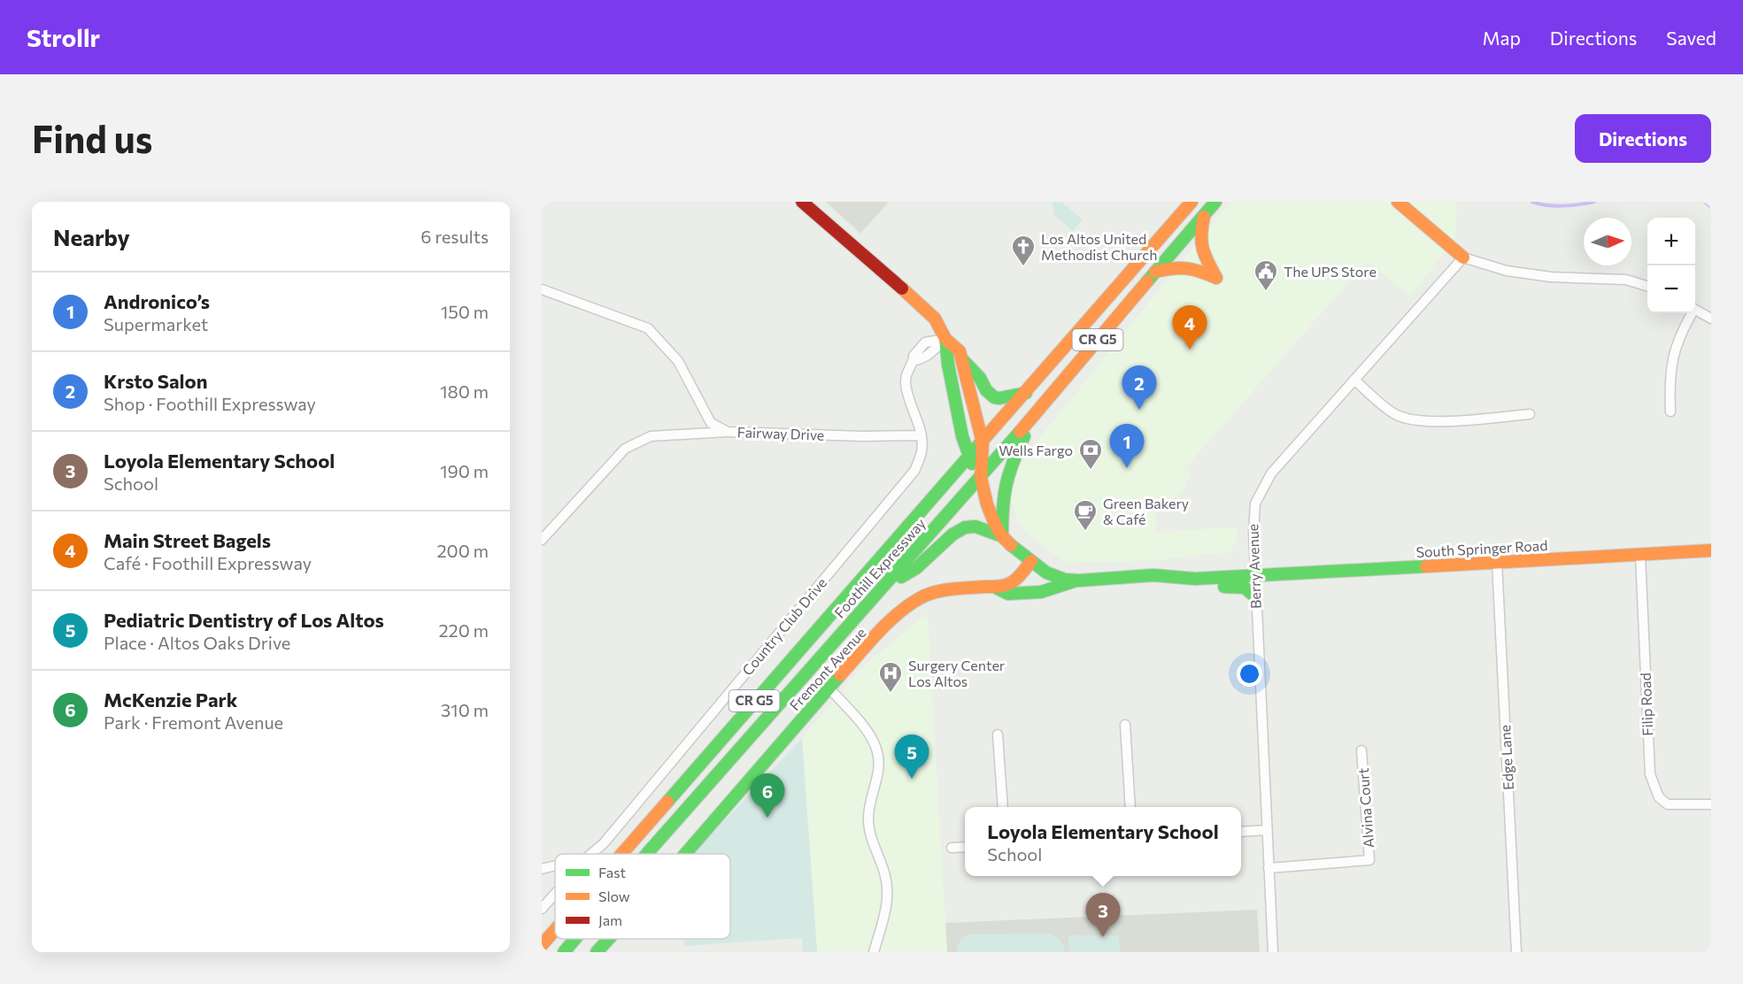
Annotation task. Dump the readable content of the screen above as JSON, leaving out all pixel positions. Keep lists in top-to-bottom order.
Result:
{
  "streets": {
    "main road": [
      "CR G5",
      "South Springer Road",
      "Foothill Expressway",
      "Fremont Avenue"
    ],
    "street": [
      "Fairway Drive",
      "Berry Avenue",
      "Country Club Drive",
      "Filip Road",
      "Edge Lane",
      "Alvina Court"
    ]
  },
  "crossings": [
    ["Fairway Drive", "Country Club Drive"],
    ["South Springer Road", "Berry Avenue"],
    ["South Springer Road", "Foothill Expressway"],
    ["South Springer Road", "Fremont Avenue"],
    ["South Springer Road", "Filip Road"],
    ["South Springer Road", "Edge Lane"],
    ["Berry Avenue", "Alvina Court"]
  ],
  "places": {
    "church": ["Los Altos United Methodist Church"],
    "public building": ["The UPS Store"],
    "bank": ["Wells Fargo"],
    "cafe": ["Green Bakery & Café"],
    "hospital": ["Surgery Center Los Altos"]
  },
  "legend": ["Fast", "Slow", "Jam"],
  "north": "right",
  "page": {
    "header": "Strollr",
    "nav": ["Map", "Directions", "Saved"],
    "buttons": "Directions",
    "title": "Find us",
    "heading": ["Nearby", "6 results"],
    "map_buttons": ["+", "−"],
    "list": [
      {
        "mark": "1",
        "name": "Andronico’s",
        "note": "Supermarket",
        "value": "150 m"
      },
      {
        "mark": "2",
        "name": "Krsto Salon",
        "note": "Shop · Foothill Expressway",
        "value": "180 m"
      },
      {
        "mark": "3",
        "name": "Loyola Elementary School",
        "note": "School",
        "value": "190 m"
      },
      {
        "mark": "4",
        "name": "Main Street Bagels",
        "note": "Café · Foothill Expressway",
        "value": "200 m"
      },
      {
        "mark": "5",
        "name": "Pediatric Dentistry of Los Altos",
        "note": "Place · Altos Oaks Drive",
        "value": "220 m"
      },
      {
        "mark": "6",
        "name": "McKenzie Park",
        "note": "Park · Fremont Avenue",
        "value": "310 m"
      }
    ],
    "pins": [
      "4",
      "2",
      "1",
      "5",
      "6",
      "3"
    ],
    "popup": ["Loyola Elementary School", "School"]
  }
}
